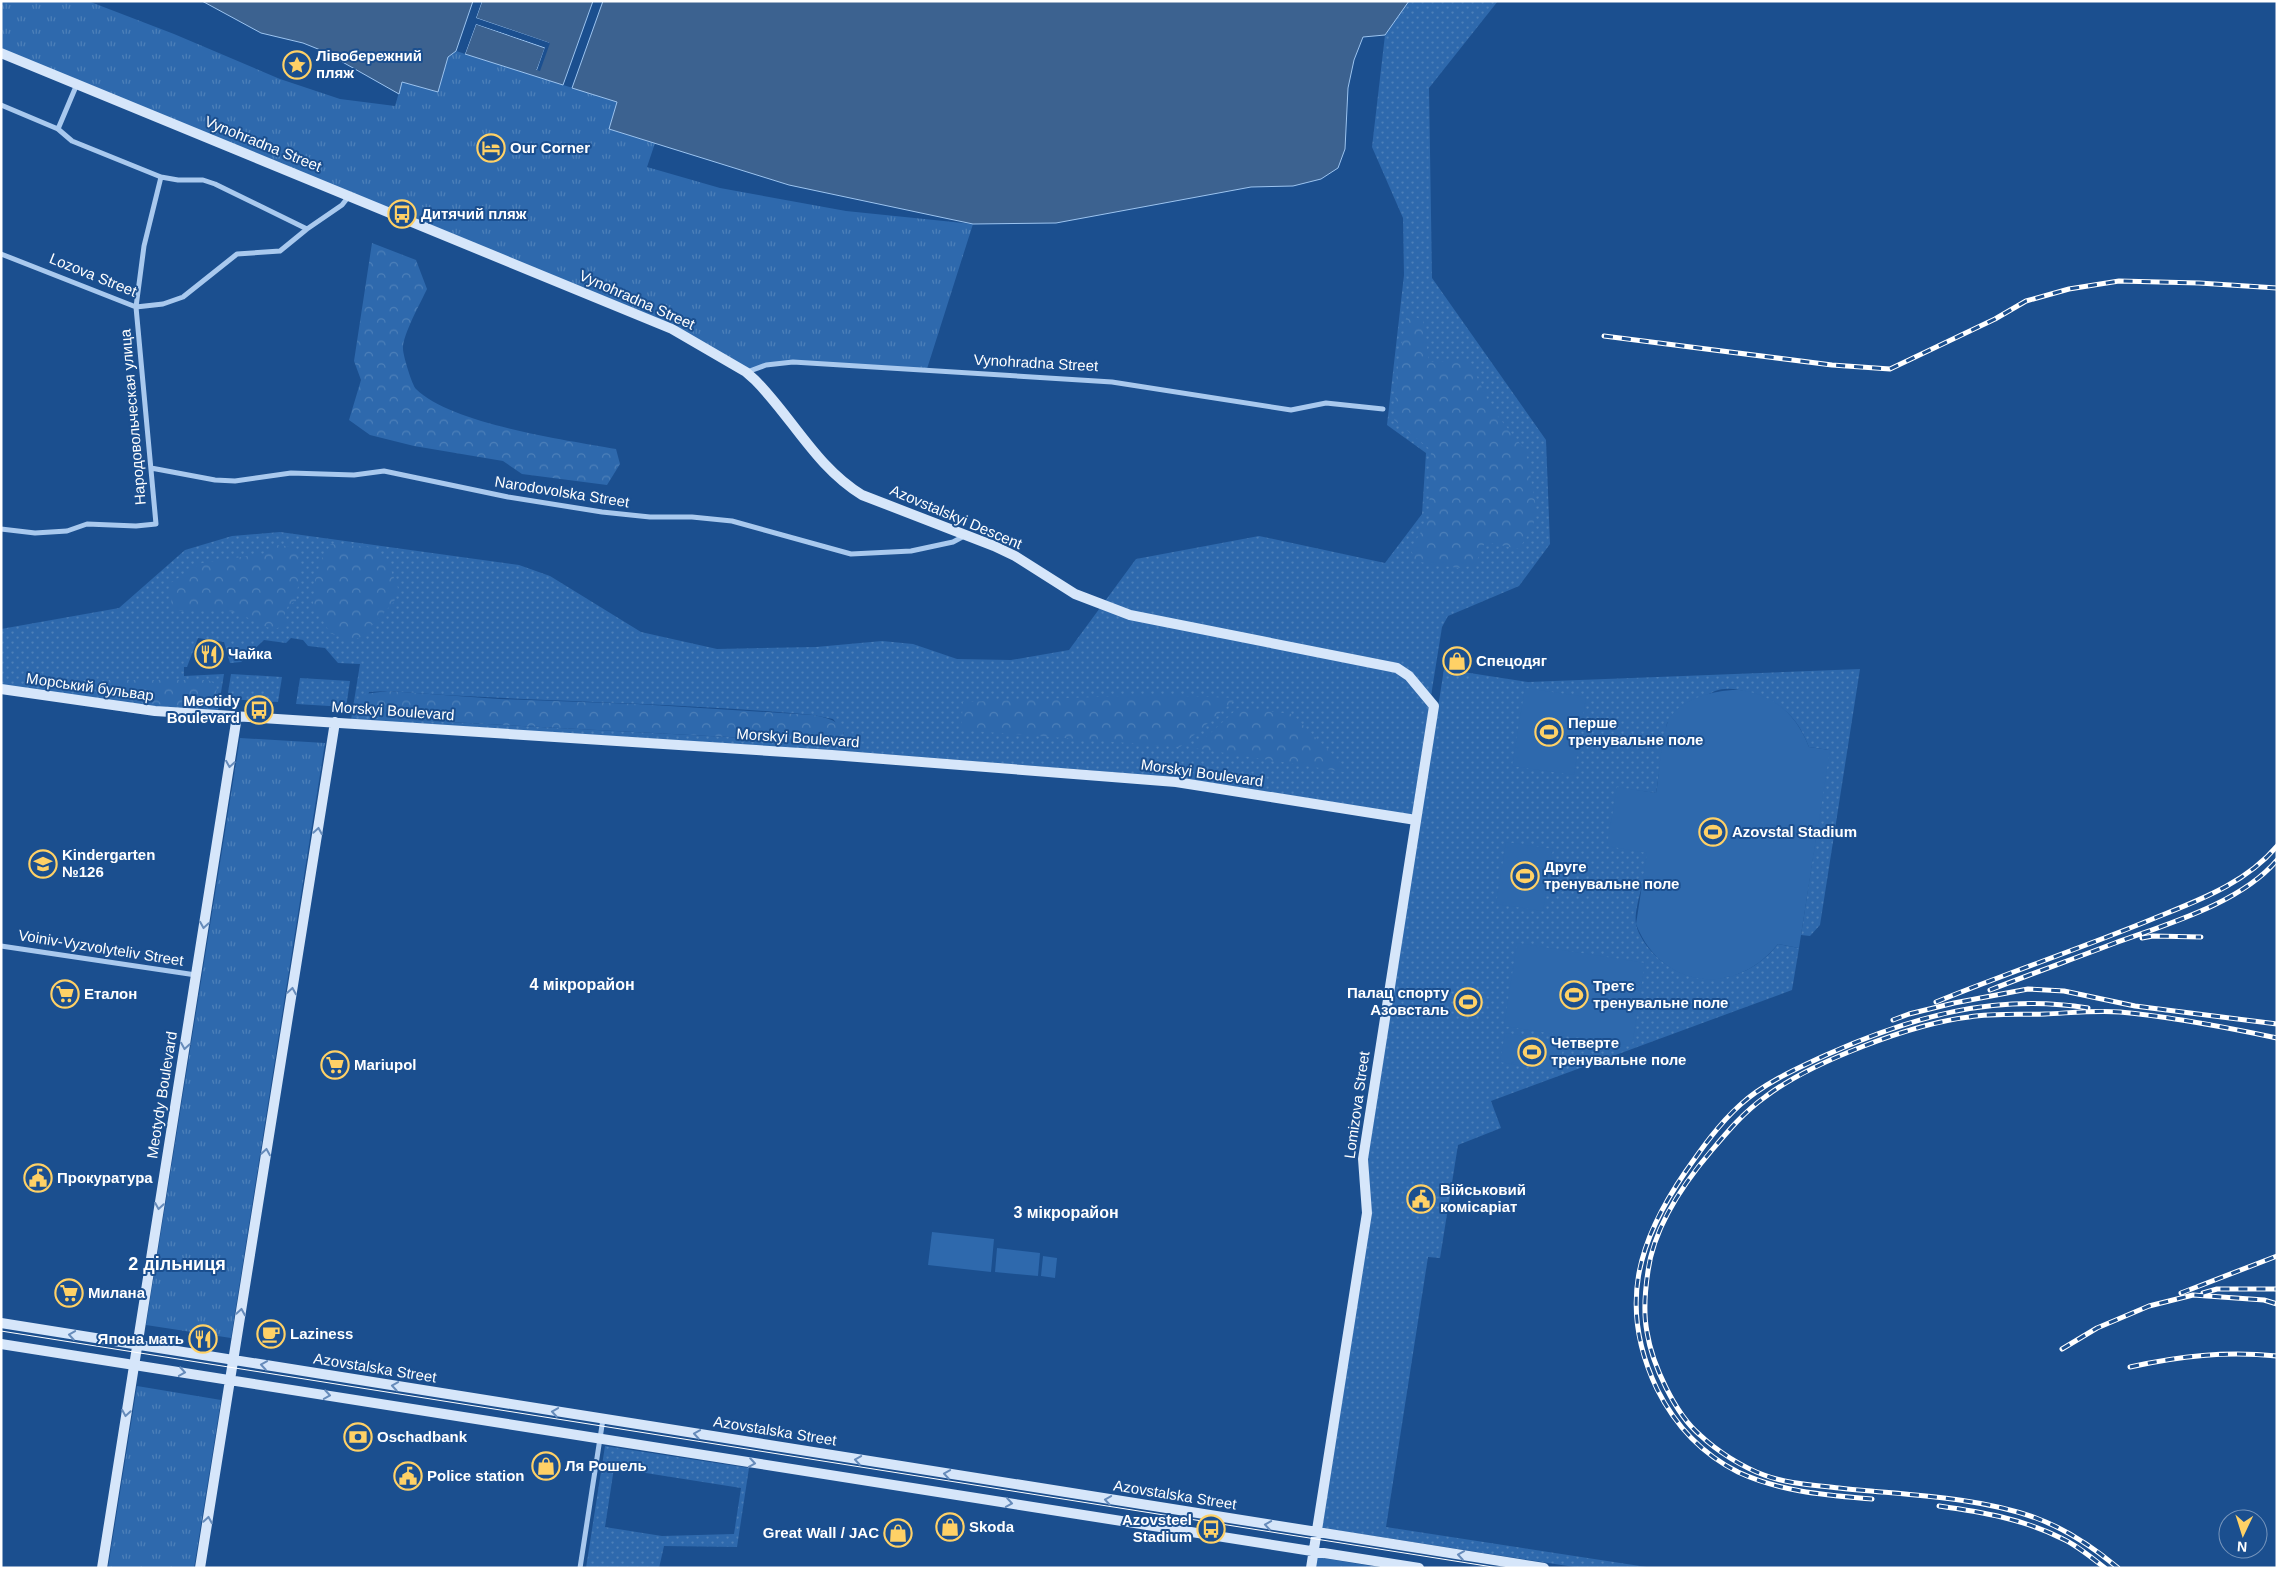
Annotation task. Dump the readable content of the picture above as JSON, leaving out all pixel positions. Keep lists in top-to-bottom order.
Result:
{
  "streets": {
    "street": [
      "Vynohradna Street",
      "Lozova Street",
      "Народовольческая улица",
      "Narodovolska Street",
      "Azovstalskyi Descent",
      "Морський бульвар",
      "Morskyi Boulevard",
      "Voiniv-Vyzvolyteliv Street",
      "Meotydy Boulevard",
      "Lomizova Street",
      "Azovstalska Street"
    ]
  },
  "crossings": [
    ["Vynohradna Street", "Lozova Street"],
    ["Vynohradna Street", "Azovstalskyi Descent"],
    ["Lozova Street", "Народовольческая улица"],
    ["Народовольческая улица", "Narodovolska Street"],
    ["Narodovolska Street", "Azovstalskyi Descent"],
    ["Azovstalskyi Descent", "Lomizova Street"],
    ["Морський бульвар", "Morskyi Boulevard"],
    ["Морський бульвар", "Meotydy Boulevard"],
    ["Morskyi Boulevard", "Meotydy Boulevard"],
    ["Morskyi Boulevard", "Lomizova Street"],
    ["Voiniv-Vyzvolyteliv Street", "Meotydy Boulevard"],
    ["Meotydy Boulevard", "Azovstalska Street"],
    ["Lomizova Street", "Azovstalska Street"]
  ],
  "one_way": ["Meotydy Boulevard"],
  "districts": ["4 мікрорайон", "3 мікрорайон", "2 дільниця"],
  "places": {
    "place": ["Лівобережний пляж"],
    "hotel": ["Our Corner"],
    "bus stop": ["Дитячий пляж", "Meotidy Boulevard", "Azovsteel Stadium"],
    "restaurant": ["Чайка", "Япона мать"],
    "shop": [
      "Спецодяг",
      "Ля Рошель",
      "Skoda",
      "Great Wall / JAC"
    ],
    "sports": [
      "Перше тренувальне поле",
      "Azovstal Stadium",
      "Друге тренувальне поле",
      "Третє тренувальне поле",
      "Палац спорту Азовсталь",
      "Четверте тренувальне поле"
    ],
    "school or university": ["Kindergarten №126"],
    "supermarket": ["Еталон", "Mariupol", "Милана"],
    "public building": ["Прокуратура", "Військовий комісаріат", "Police station"],
    "cafe": ["Laziness"],
    "bank": ["Oschadbank"]
  },
  "north": "bottom"
}
